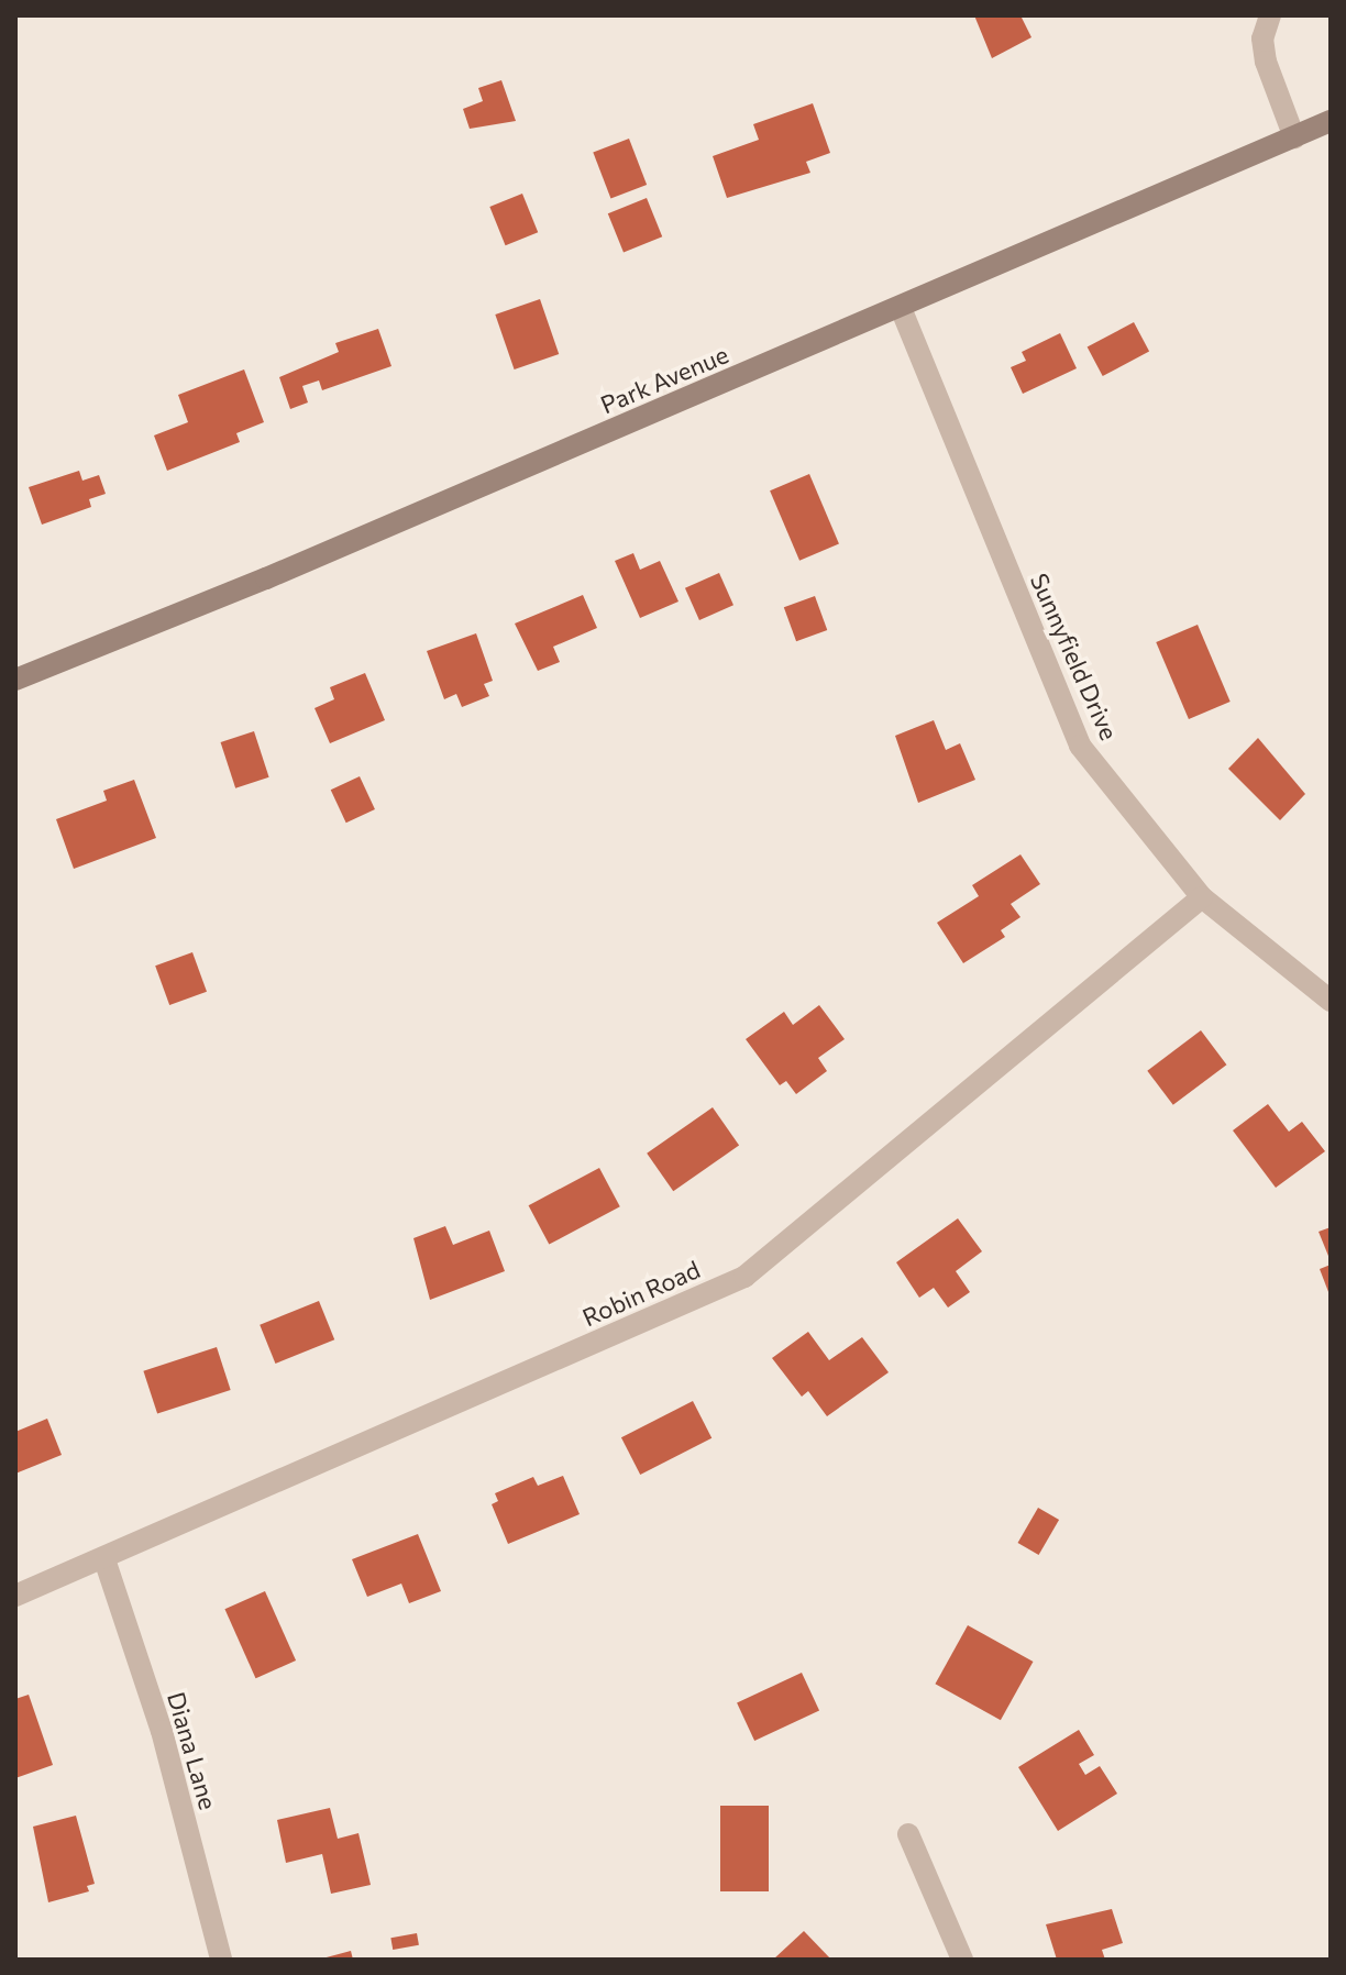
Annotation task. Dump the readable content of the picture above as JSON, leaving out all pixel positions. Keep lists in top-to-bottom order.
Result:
{
  "streets": {
    "main road": ["Park Avenue"],
    "street": ["Sunnyfield Drive", "Robin Road", "Diana Lane"]
  },
  "crossings": [
    ["Park Avenue", "Sunnyfield Drive"],
    ["Sunnyfield Drive", "Robin Road"],
    ["Robin Road", "Diana Lane"]
  ]
}
